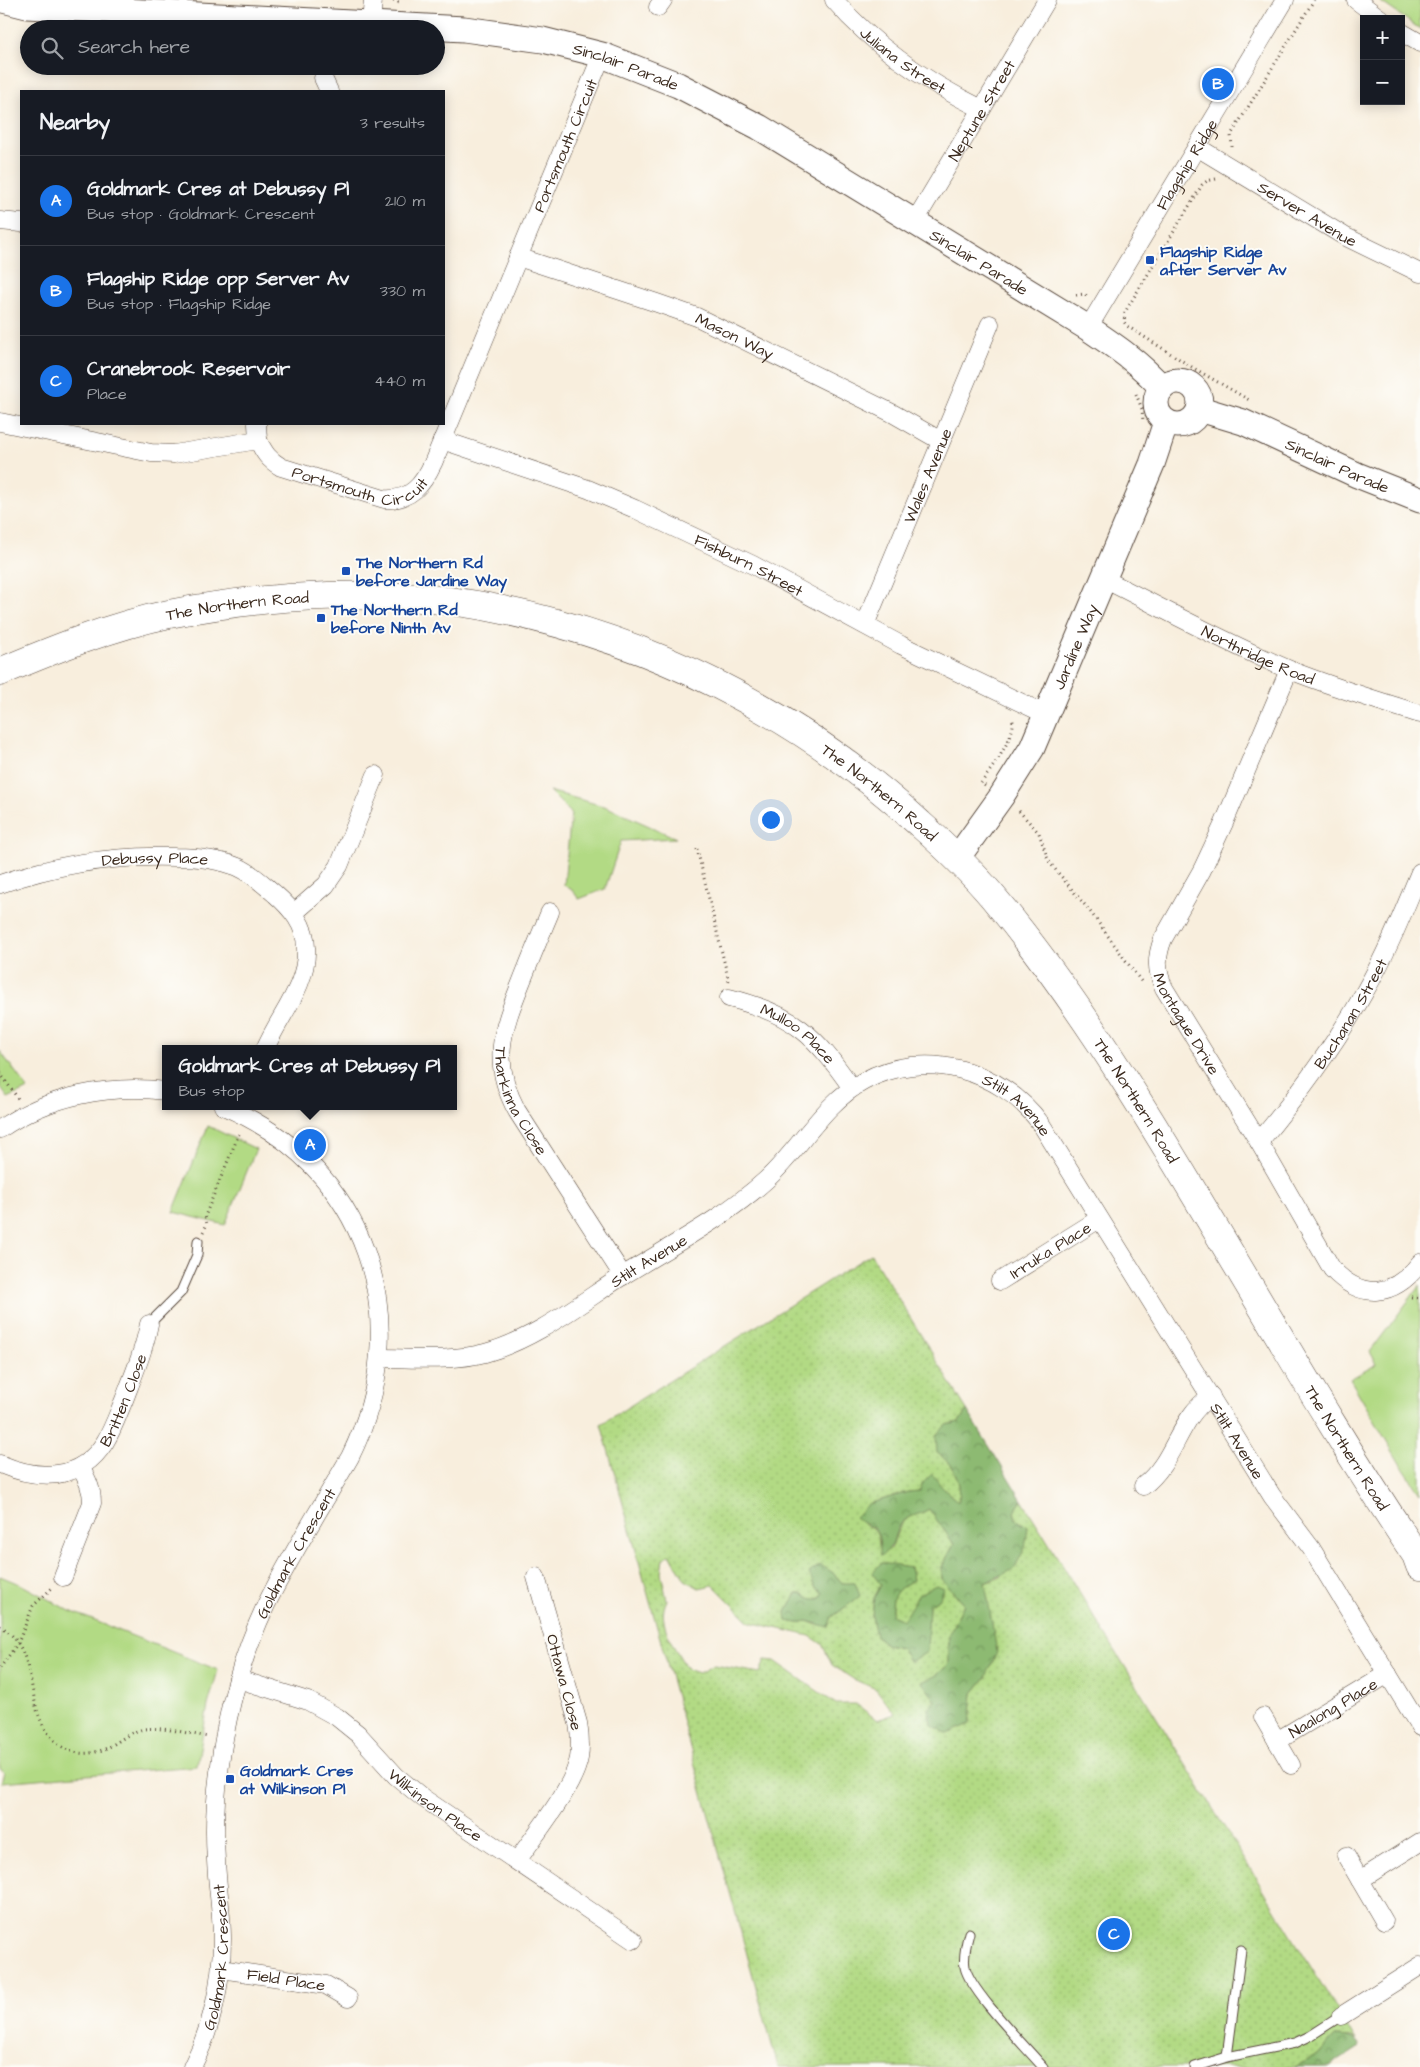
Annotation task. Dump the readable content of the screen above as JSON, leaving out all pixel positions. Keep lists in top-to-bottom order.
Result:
{
  "streets": {
    "highway": ["The Northern Road"],
    "street": [
      "Juliana Street",
      "Sinclair Parade",
      "Neptune Street",
      "Portsmouth Circuit",
      "Flagship Ridge",
      "Server Avenue",
      "Mason Way",
      "Wales Avenue",
      "Fishburn Street",
      "Jardine Way",
      "Northridge Road",
      "Debussy Place",
      "Buchanan Street",
      "Montague Drive",
      "Mulloo Place",
      "Tharkinna Close",
      "Stilt Avenue",
      "Irruka Place",
      "Britten Close",
      "Goldmark Crescent",
      "Ottawa Close",
      "Naalong Place",
      "Wilkinson Place",
      "Field Place"
    ]
  },
  "crossings": [
    ["Juliana Street", "Neptune Street"],
    ["Sinclair Parade", "Neptune Street"],
    ["Sinclair Parade", "Portsmouth Circuit"],
    ["Sinclair Parade", "Flagship Ridge"],
    ["Sinclair Parade", "Jardine Way"],
    ["Portsmouth Circuit", "Mason Way"],
    ["Portsmouth Circuit", "Fishburn Street"],
    ["Flagship Ridge", "Server Avenue"],
    ["Mason Way", "Wales Avenue"],
    ["Wales Avenue", "Fishburn Street"],
    ["Fishburn Street", "Jardine Way"],
    ["The Northern Road", "Jardine Way"],
    ["Jardine Way", "Northridge Road"],
    ["Northridge Road", "Montague Drive"],
    ["Buchanan Street", "Montague Drive"],
    ["Mulloo Place", "Stilt Avenue"],
    ["Tharkinna Close", "Stilt Avenue"],
    ["Stilt Avenue", "Irruka Place"],
    ["Stilt Avenue", "Goldmark Crescent"],
    ["Stilt Avenue", "Naalong Place"],
    ["Goldmark Crescent", "Wilkinson Place"],
    ["Goldmark Crescent", "Field Place"],
    ["Ottawa Close", "Wilkinson Place"]
  ],
  "places": {
    "transit": [
      "Flagship Ridge after Server Av",
      "The Northern Rd before Jardine Way",
      "The Northern Rd before Ninth Av",
      "Goldmark Cres at Wilkinson Pl"
    ]
  },
  "page": {
    "map_buttons": ["+", "−"],
    "search": "Search here",
    "pins": ["B", "A", "C"],
    "heading": ["Nearby", "3 results"],
    "list": [
      {
        "mark": "A",
        "name": "Goldmark Cres at Debussy Pl",
        "note": "Bus stop · Goldmark Crescent",
        "value": "210 m"
      },
      {
        "mark": "B",
        "name": "Flagship Ridge opp Server Av",
        "note": "Bus stop · Flagship Ridge",
        "value": "330 m"
      },
      {
        "mark": "C",
        "name": "Cranebrook Reservoir",
        "note": "Place",
        "value": "440 m"
      }
    ],
    "popup": ["Goldmark Cres at Debussy Pl", "Bus stop"]
  }
}
